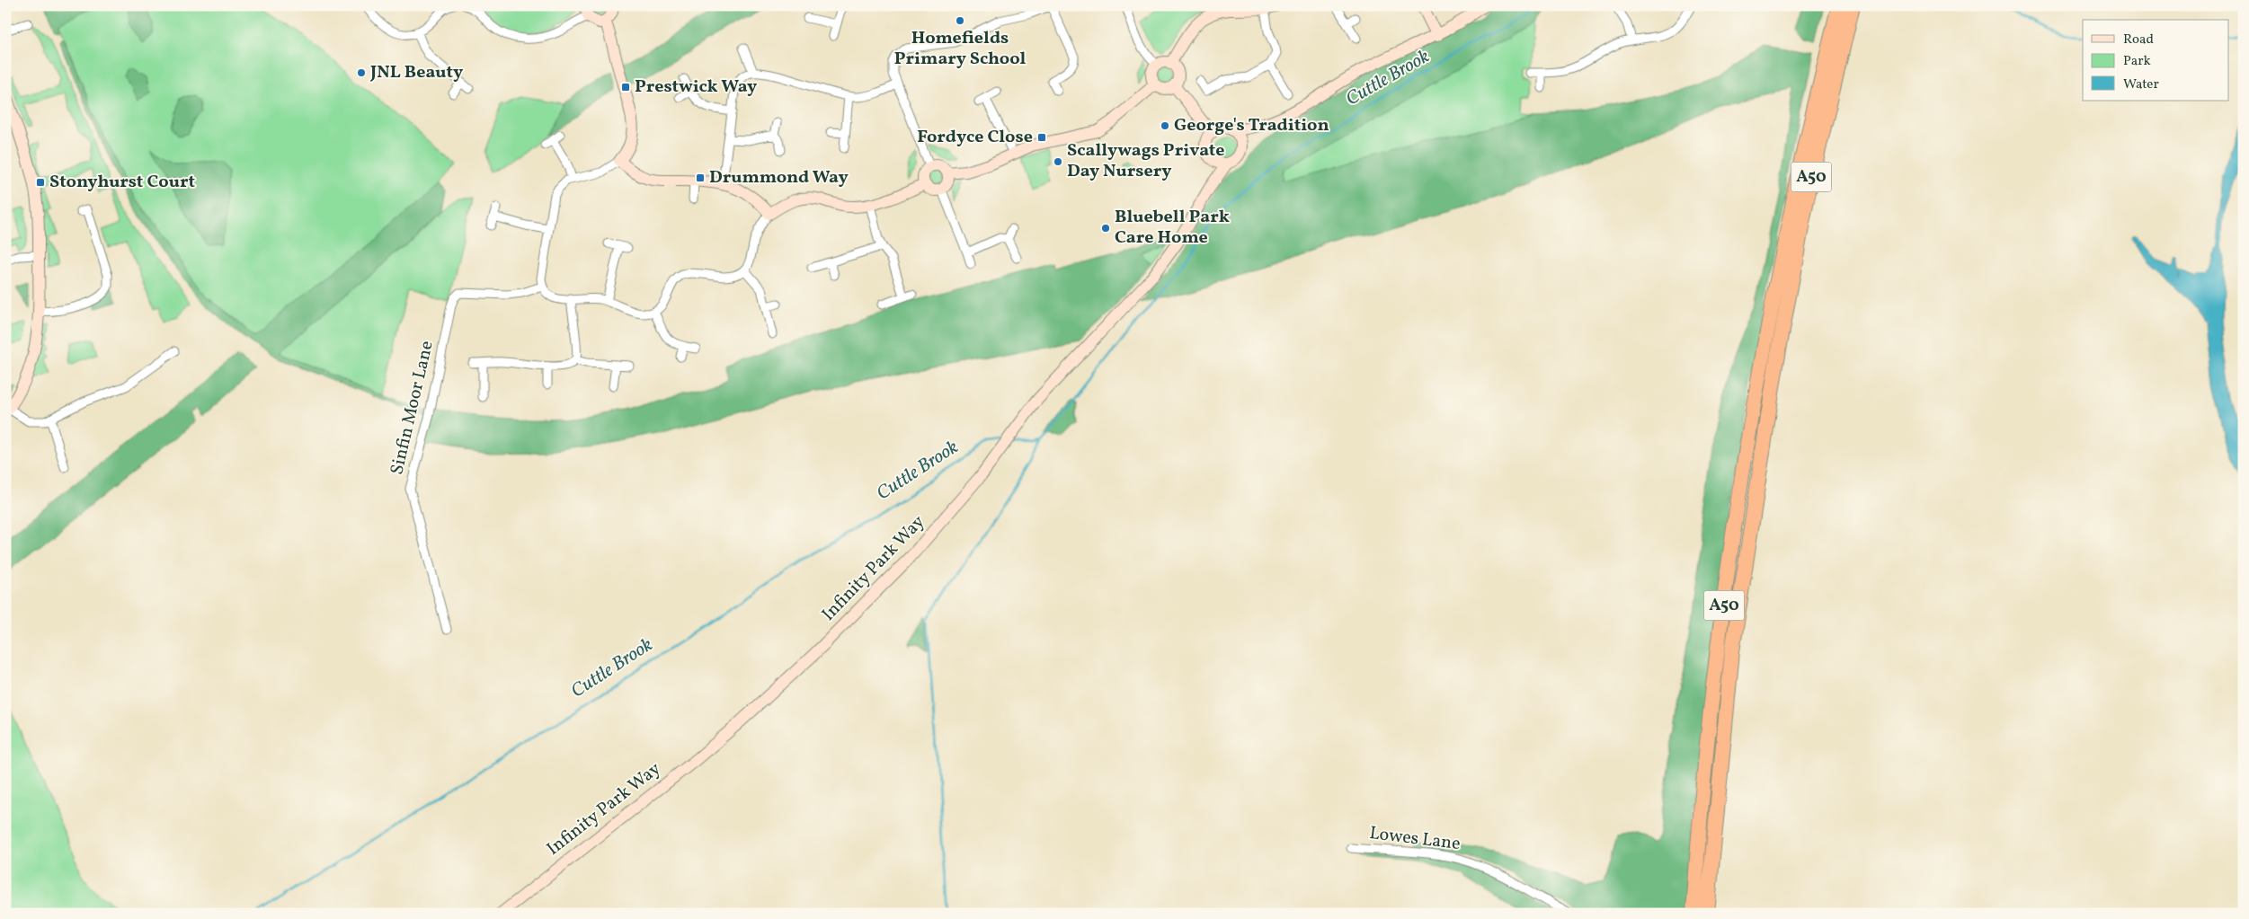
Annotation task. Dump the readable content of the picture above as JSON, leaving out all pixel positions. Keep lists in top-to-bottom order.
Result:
{
  "streets": {
    "highway": ["A50"],
    "street": ["Sinfin Moor Lane", "Infinity Park Way", "Lowes Lane"]
  },
  "water": ["Cuttle Brook"],
  "places": {
    "other": [
      "Homefields Primary School",
      "JNL Beauty",
      "George's Tradition",
      "Scallywags Private Day Nursery",
      "Bluebell Park Care Home"
    ],
    "transit": [
      "Prestwick Way",
      "Fordyce Close",
      "Drummond Way",
      "Stonyhurst Court"
    ]
  },
  "legend": ["Road", "Park", "Water"]
}
